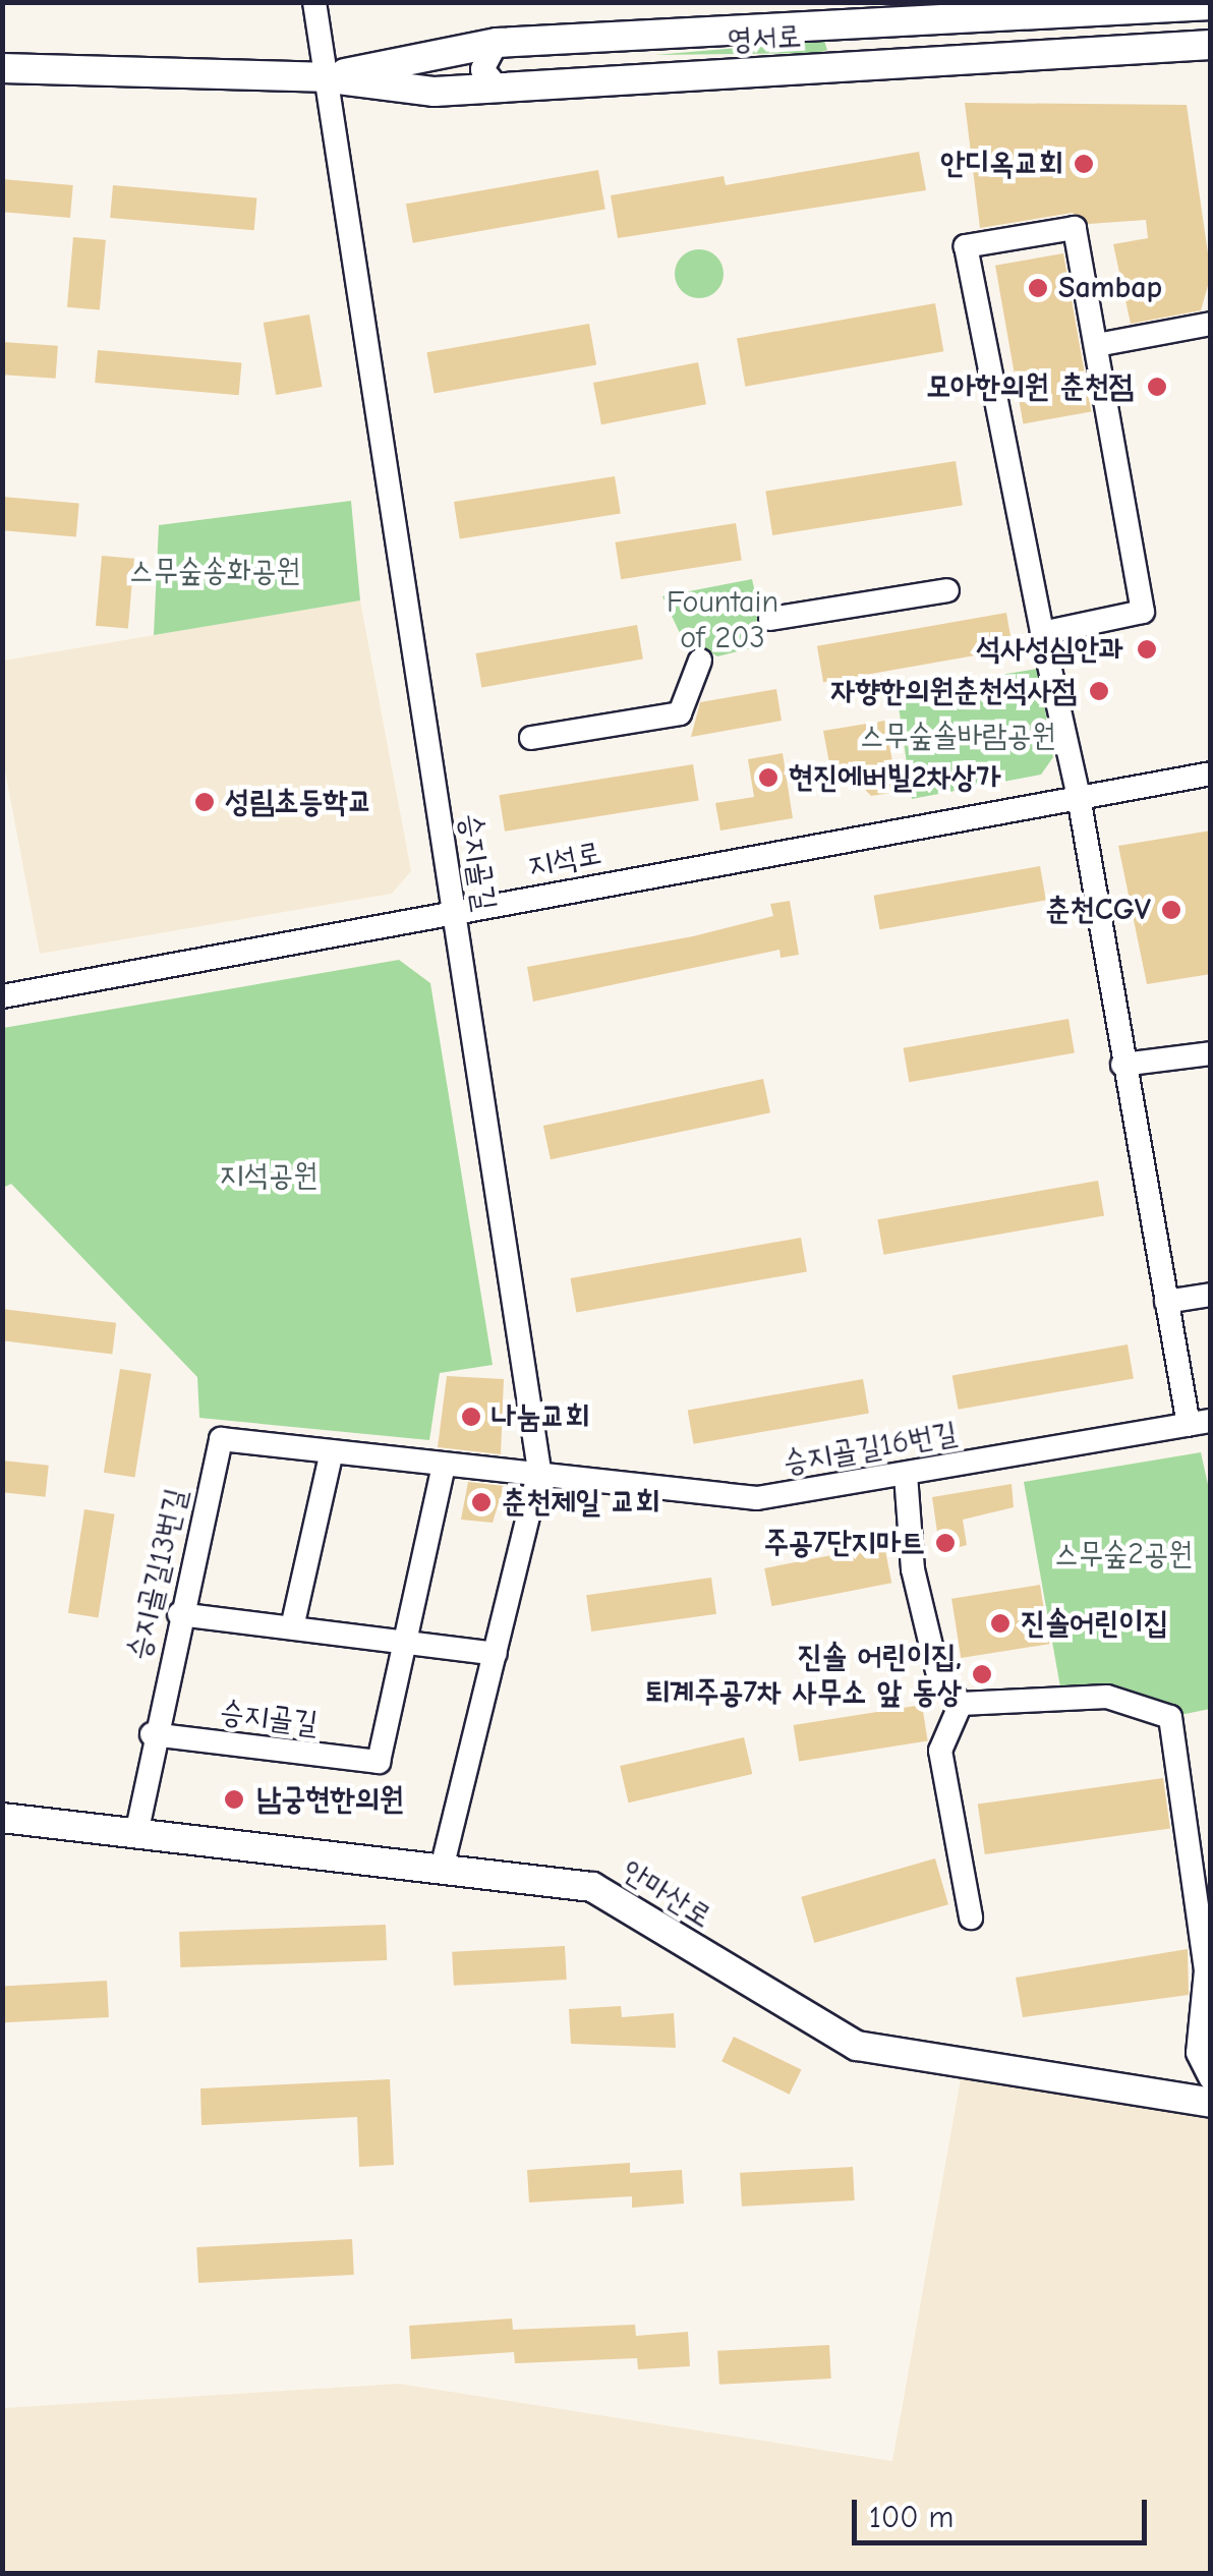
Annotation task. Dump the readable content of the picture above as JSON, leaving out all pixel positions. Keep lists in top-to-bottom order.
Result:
{
  "streets": {
    "street": [
      "영서로",
      "지석로",
      "승지골길",
      "승지골길16번길",
      "승지골길13번길",
      "안마산로"
    ]
  },
  "crossings": [
    ["영서로", "승지골길"],
    ["지석로", "승지골길"],
    ["승지골길", "승지골길16번길"],
    ["승지골길", "승지골길13번길"],
    ["승지골길", "안마산로"],
    ["승지골길16번길", "승지골길13번길"],
    ["승지골길13번길", "안마산로"]
  ],
  "parks": [
    "스무숲송화공원",
    "Fountain of 203",
    "스무숲솔바람공원",
    "지석공원",
    "스무숲2공원"
  ],
  "places": [
    "안디옥교회",
    "Sambap",
    "모아한의원 춘천점",
    "석사성심안과",
    "자향한의원춘천석사점",
    "현진에버빌2차상가",
    "성림초등학교",
    "춘천CGV",
    "나눔교회",
    "춘천제일 교회",
    "주공7단지마트",
    "진솔어린이집",
    "진솔 어린이집, 퇴계주공7차 사무소 앞 동상",
    "남궁현한의원"
  ],
  "scale_bar": "100 m"
}
